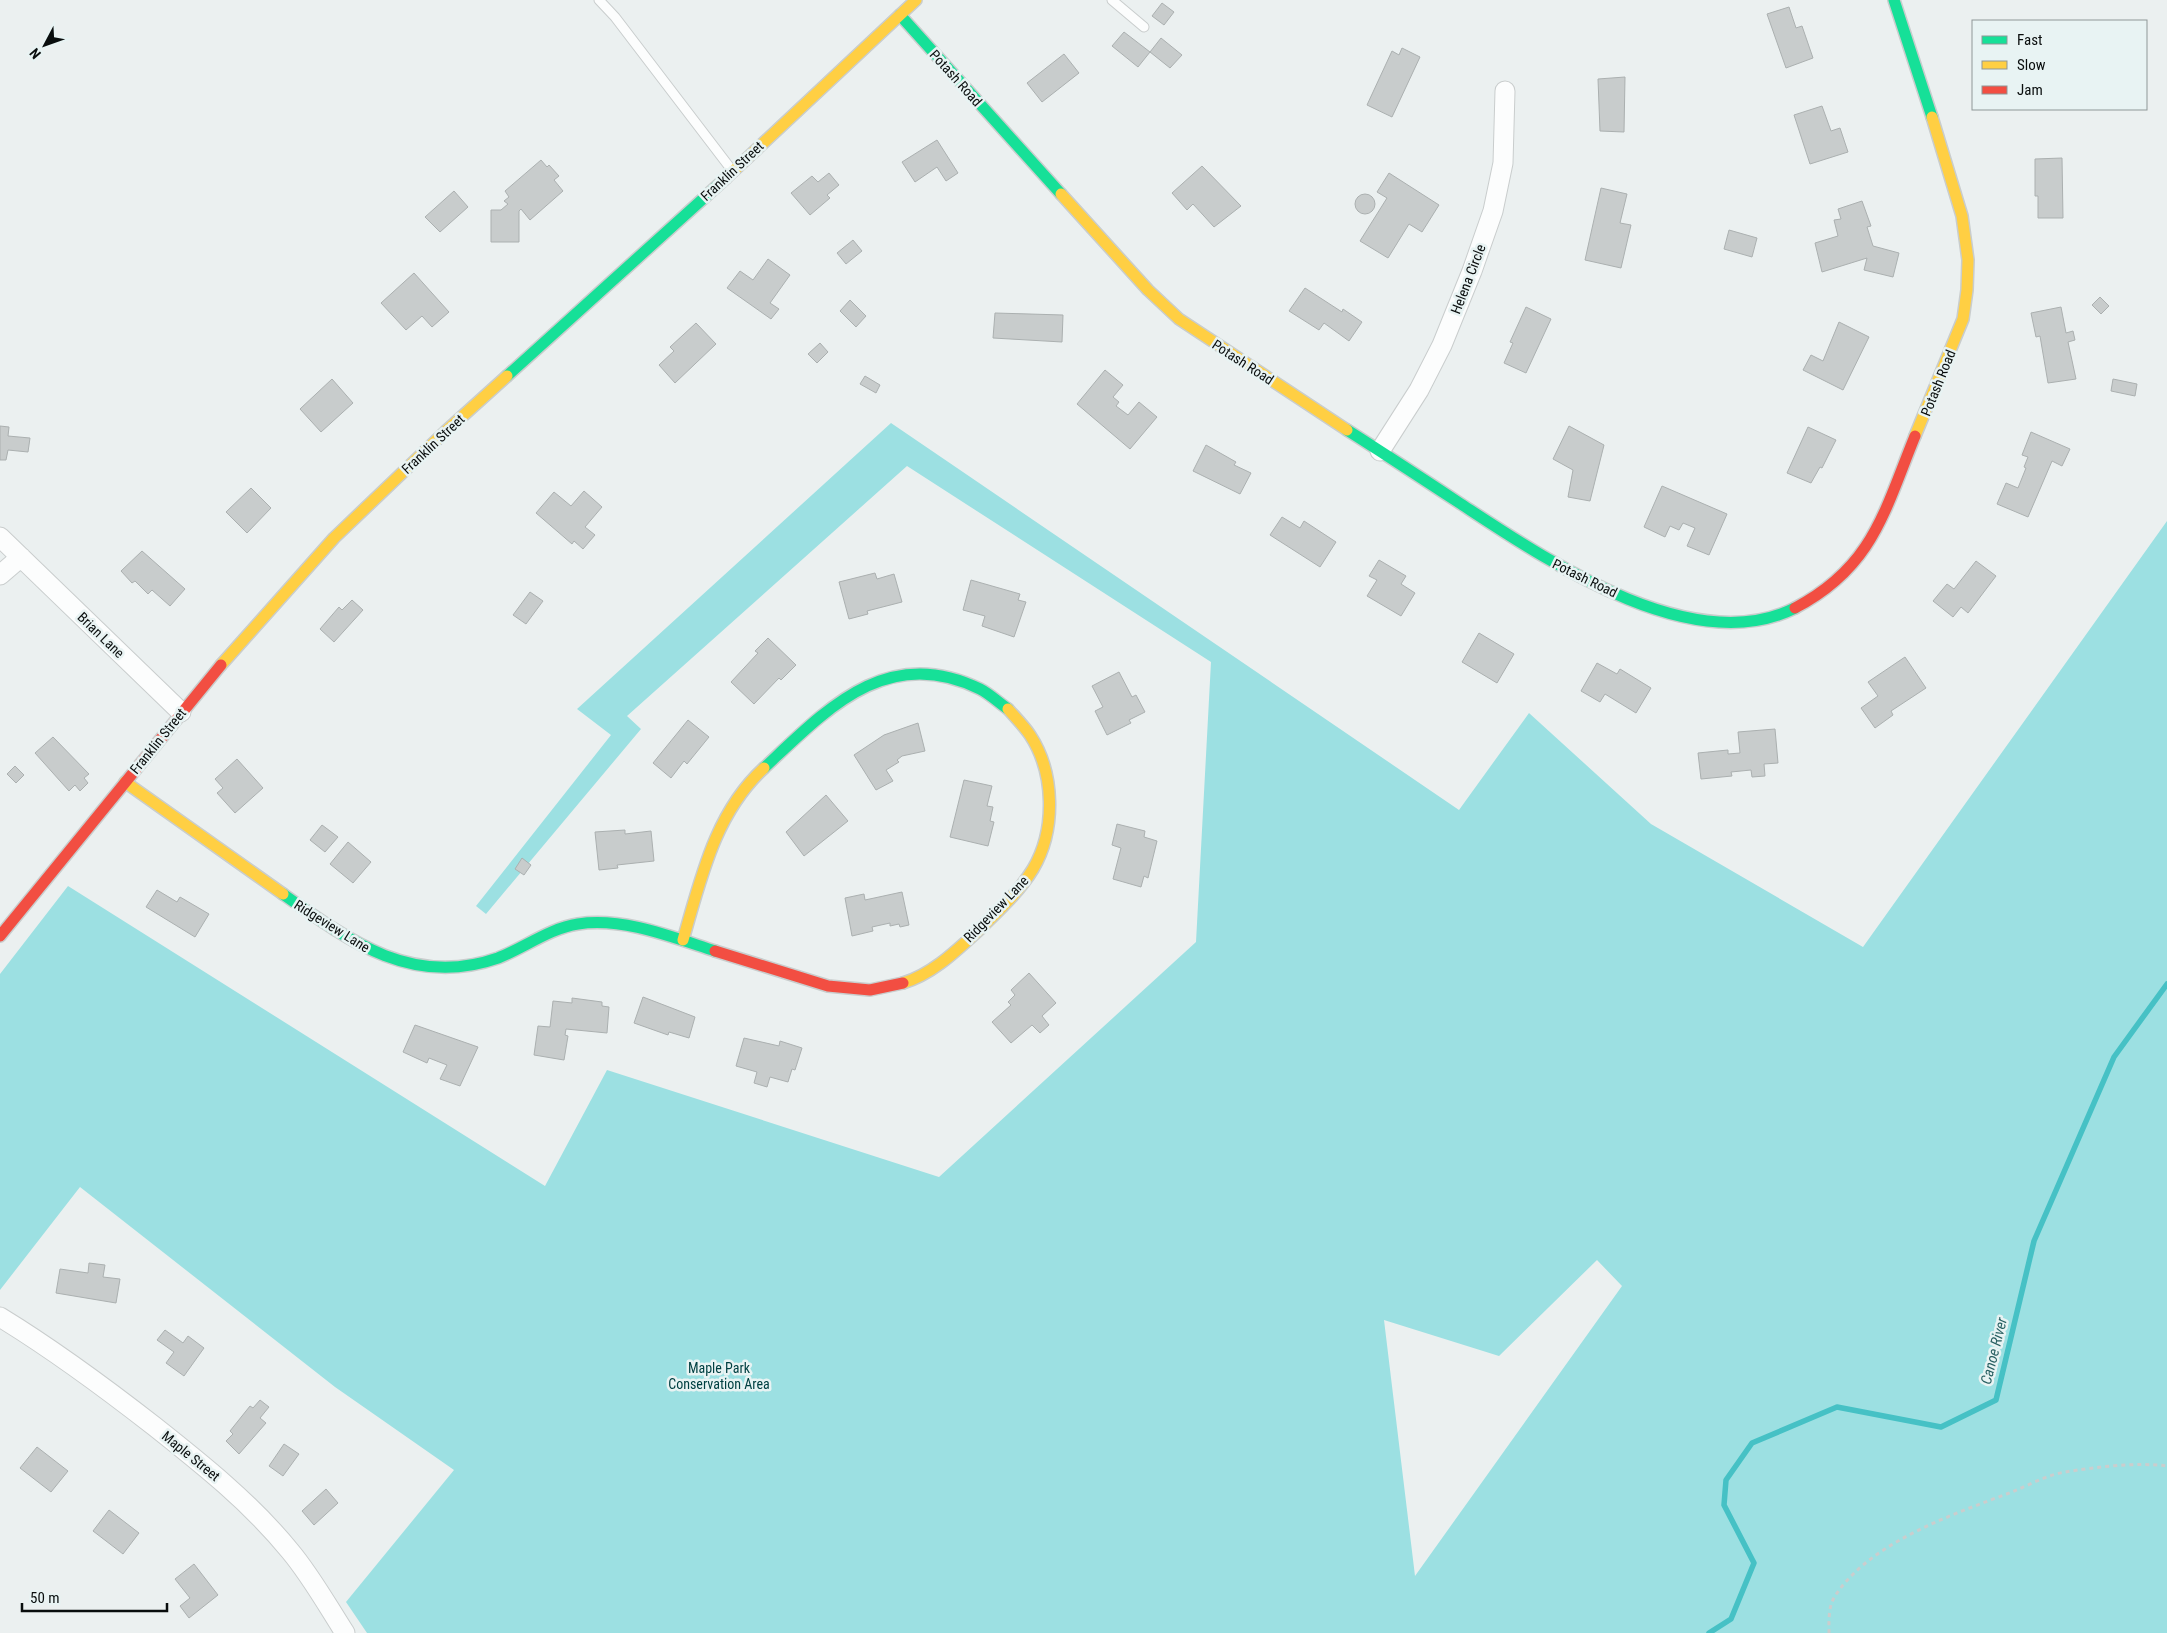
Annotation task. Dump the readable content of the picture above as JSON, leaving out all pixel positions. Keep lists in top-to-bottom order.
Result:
{
  "streets": {
    "street": [
      "Potash Road",
      "Franklin Street",
      "Helena Circle",
      "Brian Lane",
      "Ridgeview Lane",
      "Maple Street"
    ]
  },
  "crossings": [
    ["Potash Road", "Franklin Street"],
    ["Potash Road", "Helena Circle"],
    ["Franklin Street", "Brian Lane"],
    ["Franklin Street", "Ridgeview Lane"]
  ],
  "water": ["Canoe River"],
  "parks": ["Maple Park Conservation Area"],
  "legend": ["Fast", "Slow", "Jam"],
  "scale_bar": "50 m",
  "north": "bottom left"
}
